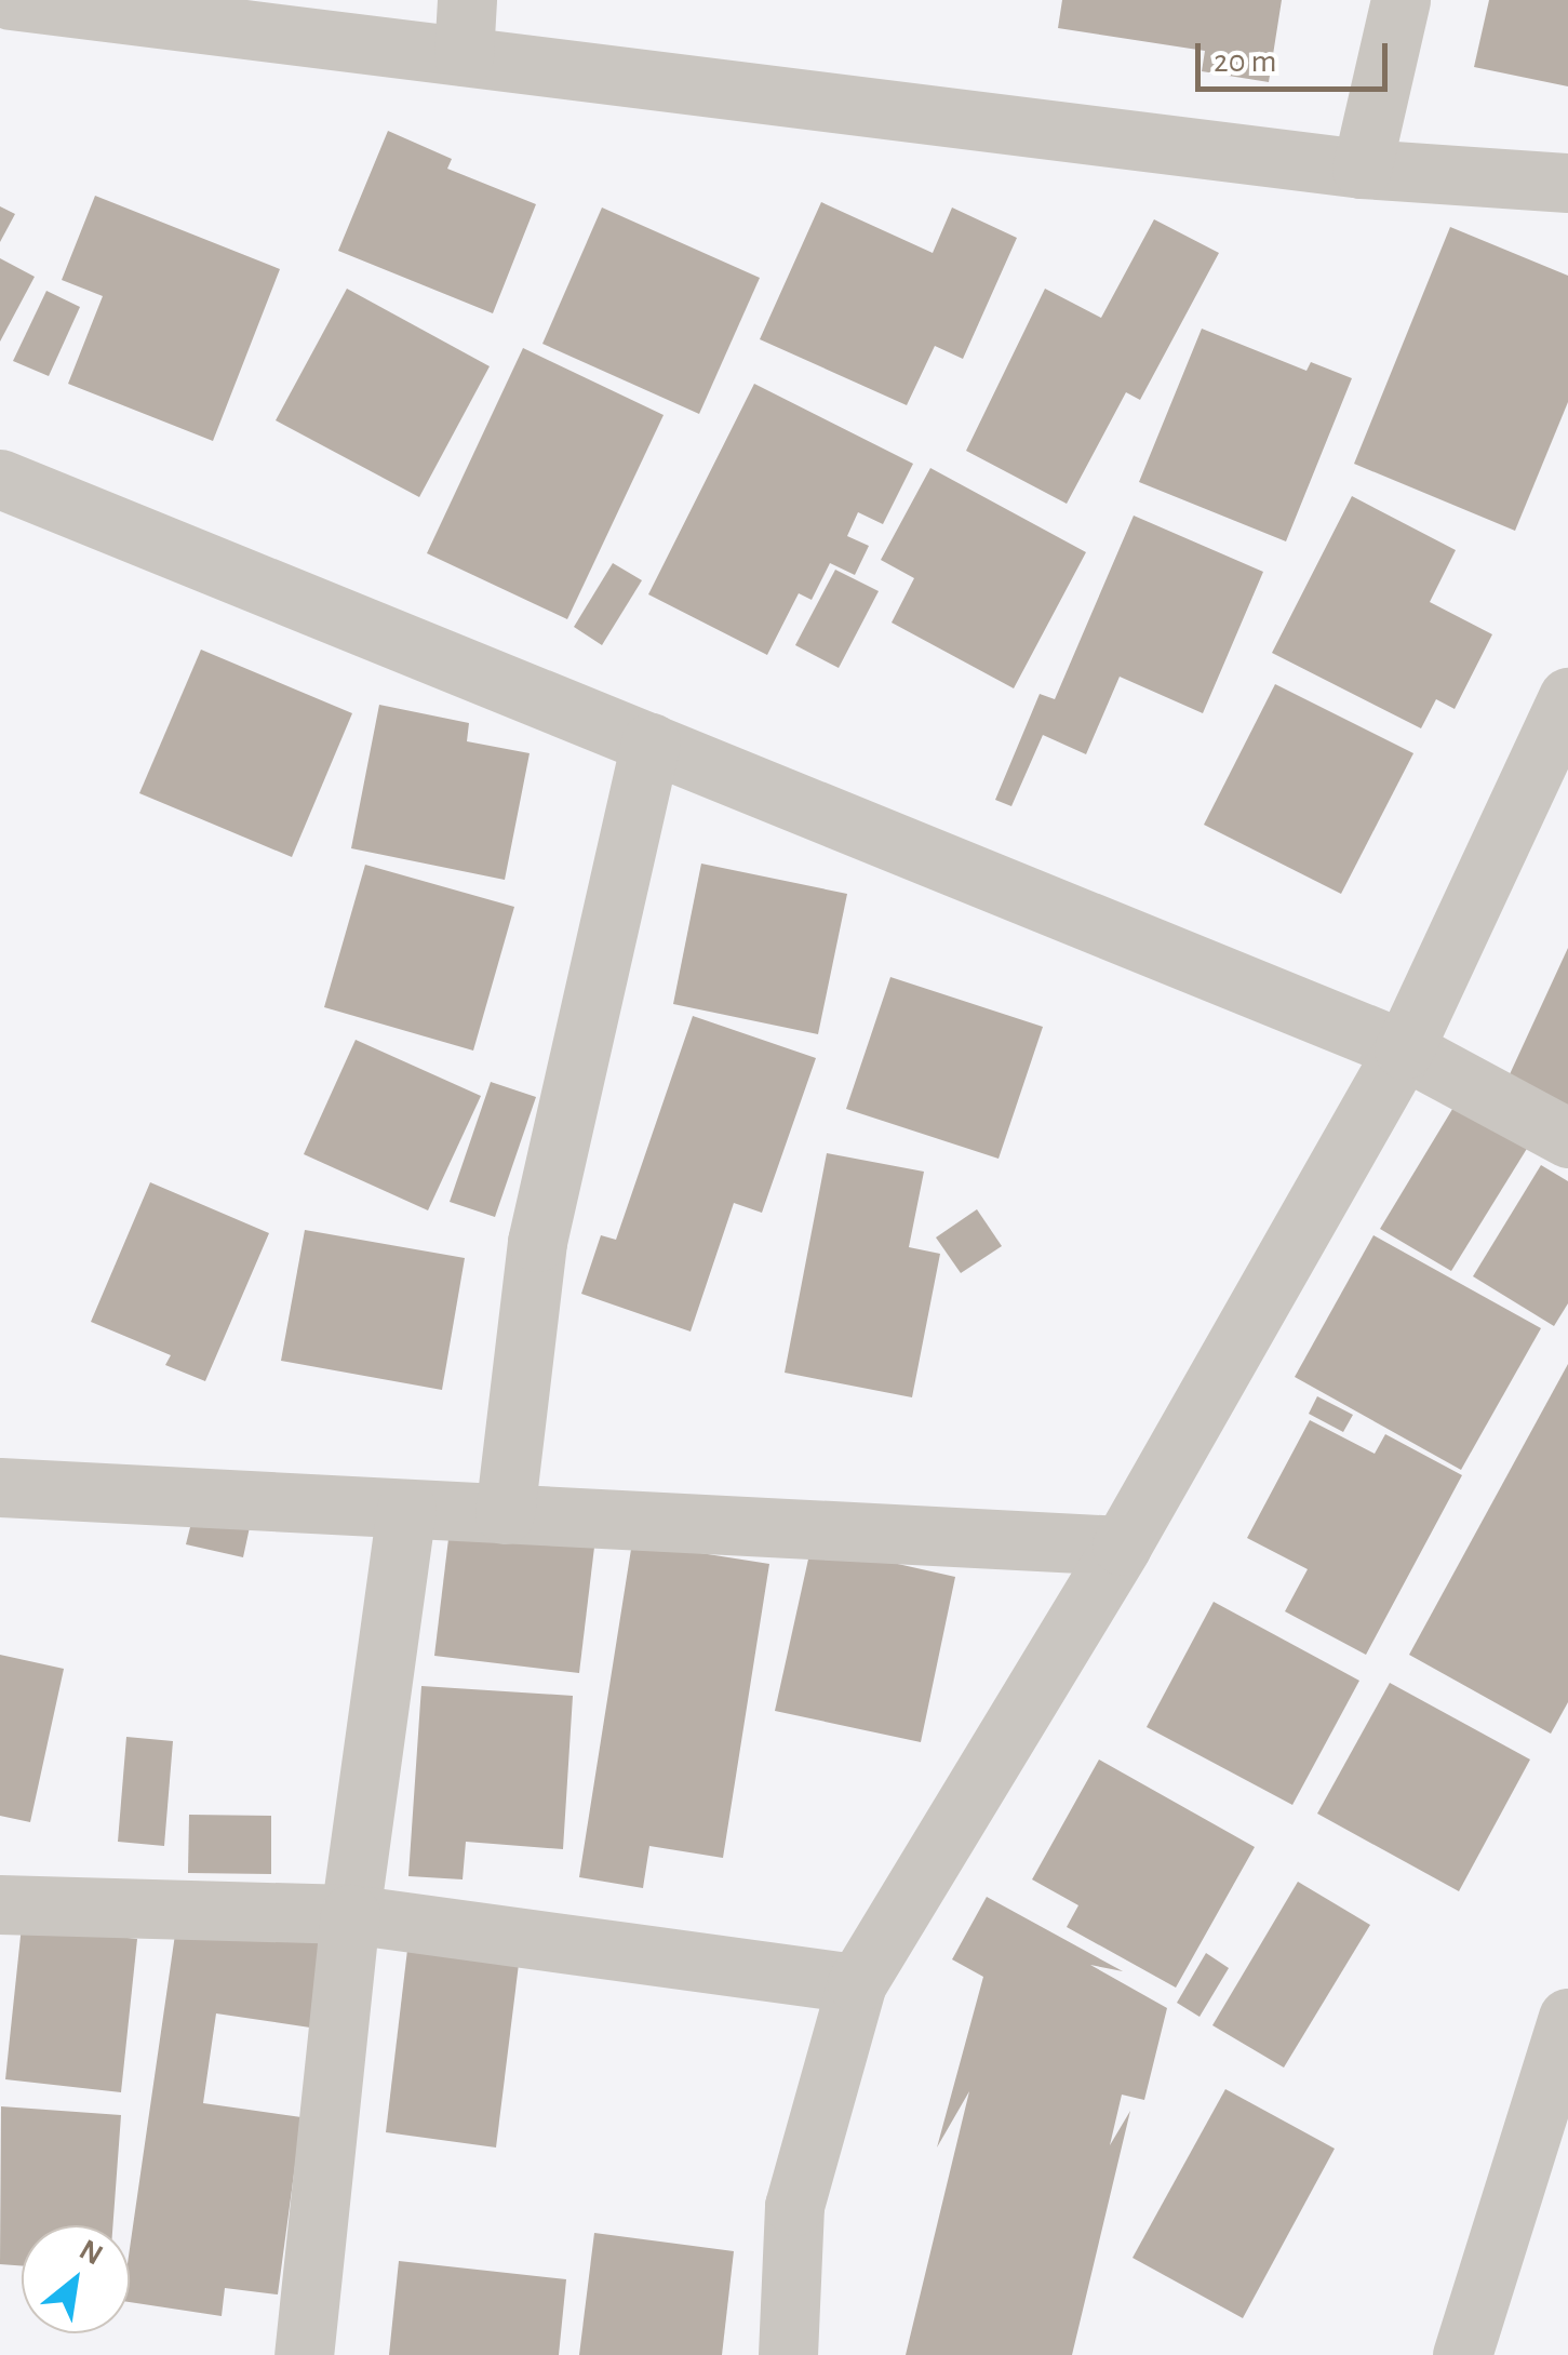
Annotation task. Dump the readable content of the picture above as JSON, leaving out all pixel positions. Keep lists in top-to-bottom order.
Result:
{
  "scale_bar": "20 m",
  "north": "top right"
}
